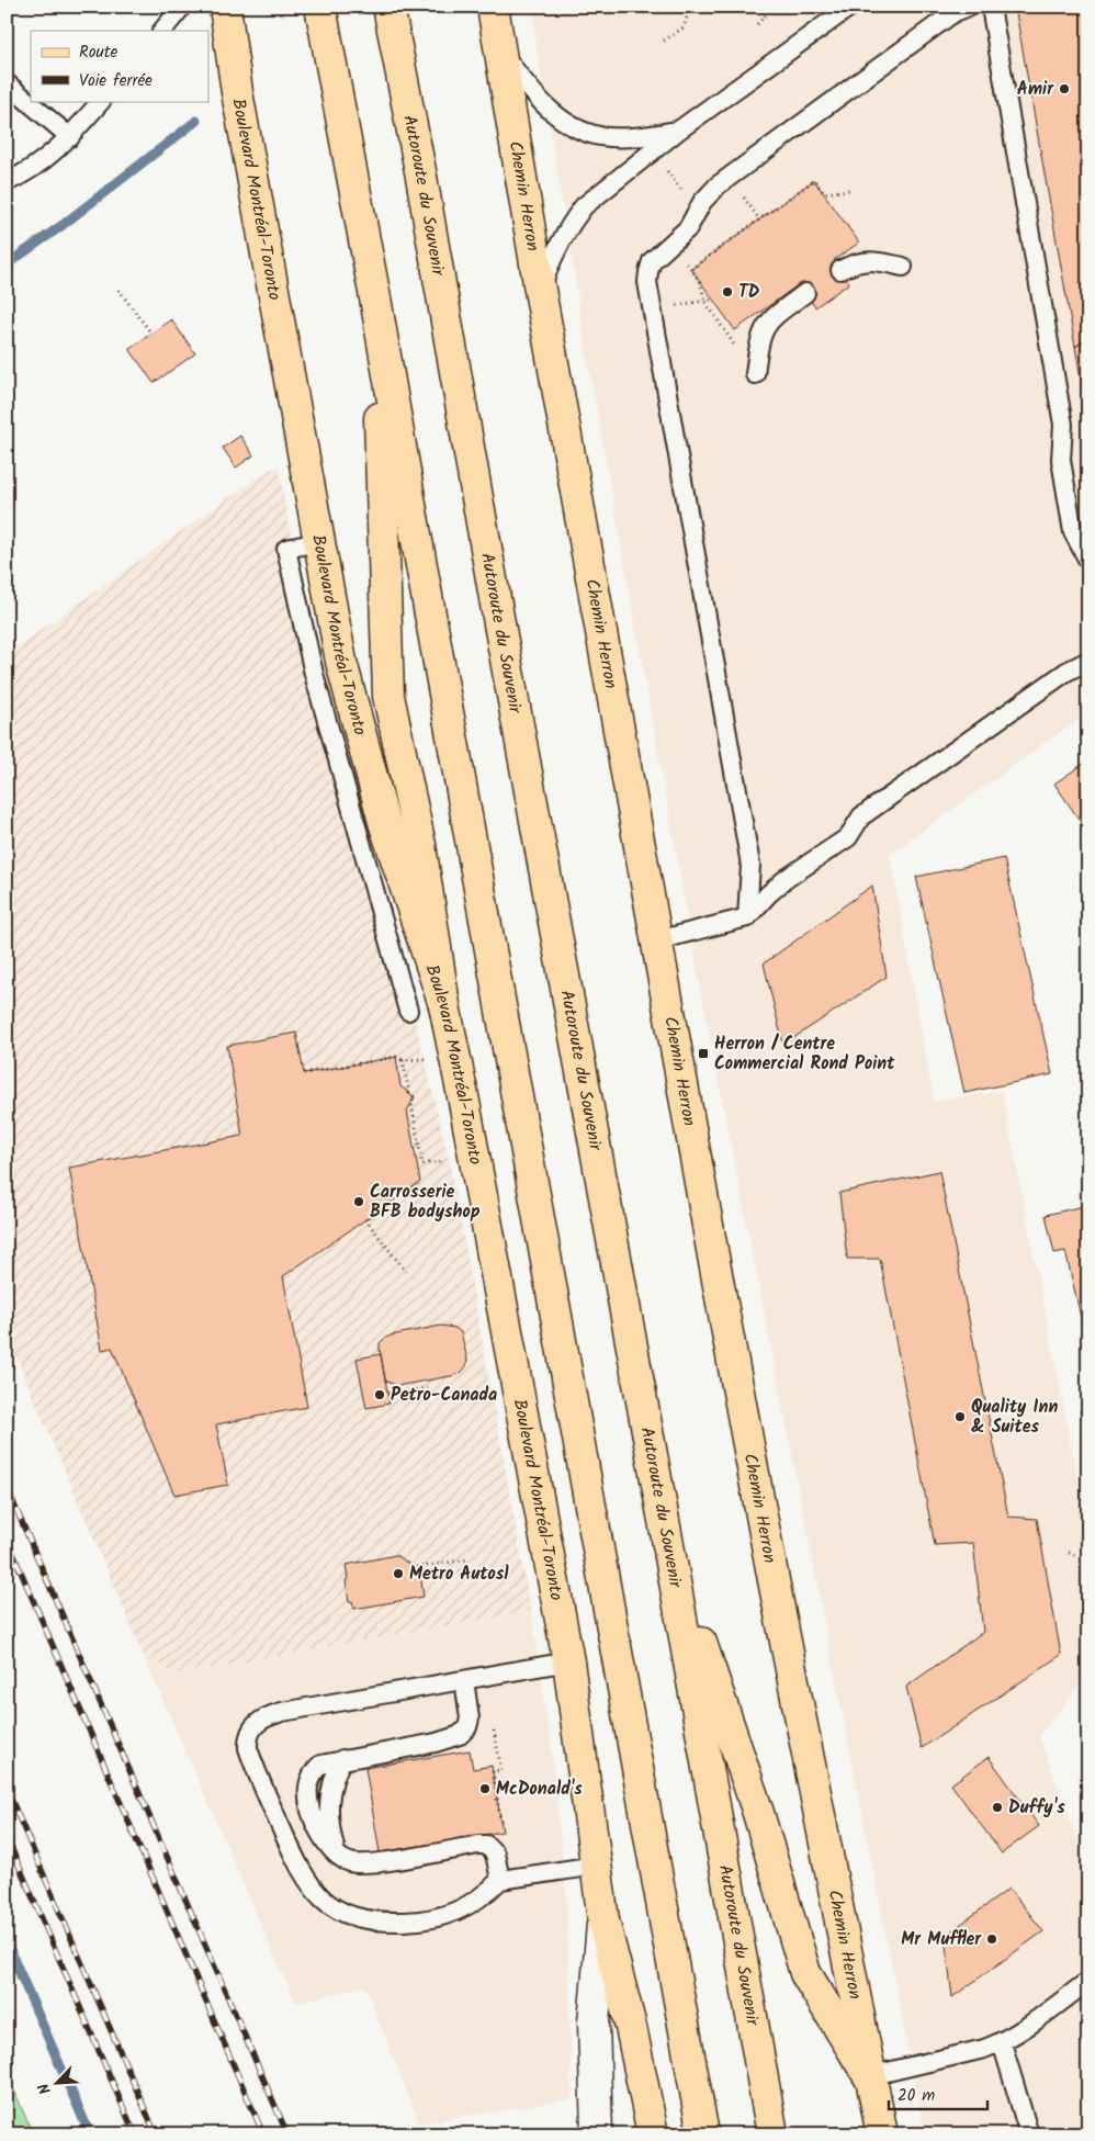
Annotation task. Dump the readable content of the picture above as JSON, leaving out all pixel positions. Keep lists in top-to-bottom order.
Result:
{
  "streets": {
    "main road": ["Autoroute du Souvenir", "Chemin Herron", "Boulevard Montréal-Toronto"]
  },
  "places": {
    "other": [
      "Amir",
      "TD",
      "Carrosserie BFB bodyshop",
      "Petro-Canada",
      "Quality Inn & Suites",
      "Metro Autosl",
      "McDonald's",
      "Duffy's",
      "Mr Muffler"
    ],
    "transit": ["Herron / Centre Commercial Rond Point"]
  },
  "legend": ["Route", "Voie ferrée"],
  "scale_bar": "20 m",
  "north": "bottom left"
}
